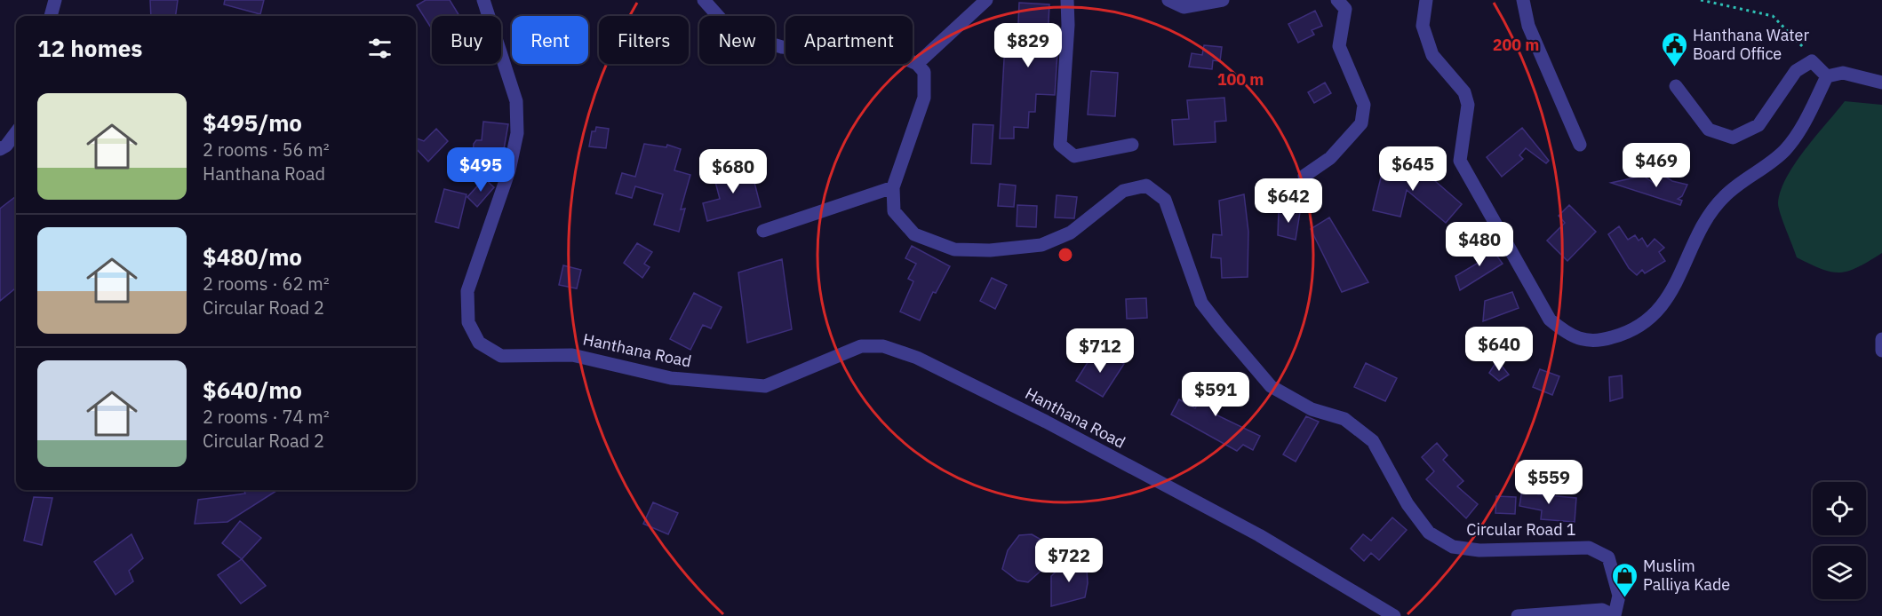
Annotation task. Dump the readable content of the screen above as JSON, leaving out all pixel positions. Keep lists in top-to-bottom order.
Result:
{
  "streets": {
    "street": ["Hanthana Road", "Circular Road 1"]
  },
  "places": {
    "public building": ["Hanthana Water Board Office"],
    "shop": ["Muslim Palliya Kade"]
  },
  "page": {
    "chip": [
      "Buy",
      "Rent",
      "Filters",
      "New",
      "Apartment"
    ],
    "heading": "12 homes",
    "price": [
      "$829",
      "$469",
      "$645",
      "$495",
      "$680",
      "$642",
      "$480",
      "$640",
      "$712",
      "$591",
      "$559",
      "$722"
    ],
    "list": [
      {
        "name": "$495/mo",
        "note": "2 rooms · 56 m² · Hanthana Road"
      },
      {
        "name": "$480/mo",
        "note": "2 rooms · 62 m² · Circular Road 2"
      },
      {
        "name": "$640/mo",
        "note": "2 rooms · 74 m² · Circular Road 2"
      }
    ]
  },
  "rings": ["200 m", "100 m"]
}
